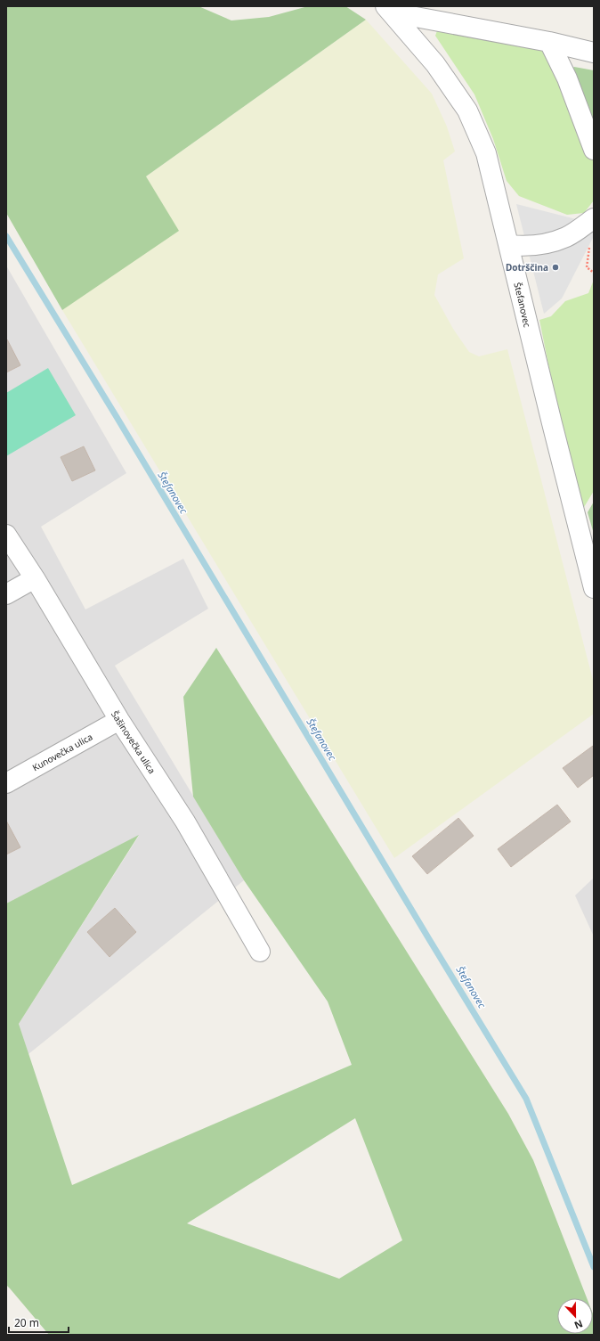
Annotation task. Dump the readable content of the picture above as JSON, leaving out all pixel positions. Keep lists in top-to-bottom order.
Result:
{
  "streets": {
    "street": ["Štefanovec", "Šašinovečka ulica", "Kunovečka ulica"]
  },
  "crossings": [
    ["Šašinovečka ulica", "Kunovečka ulica"]
  ],
  "water": ["Štefanovec"],
  "places": ["Dotrščina"],
  "scale_bar": "20 m",
  "north": "bottom"
}
